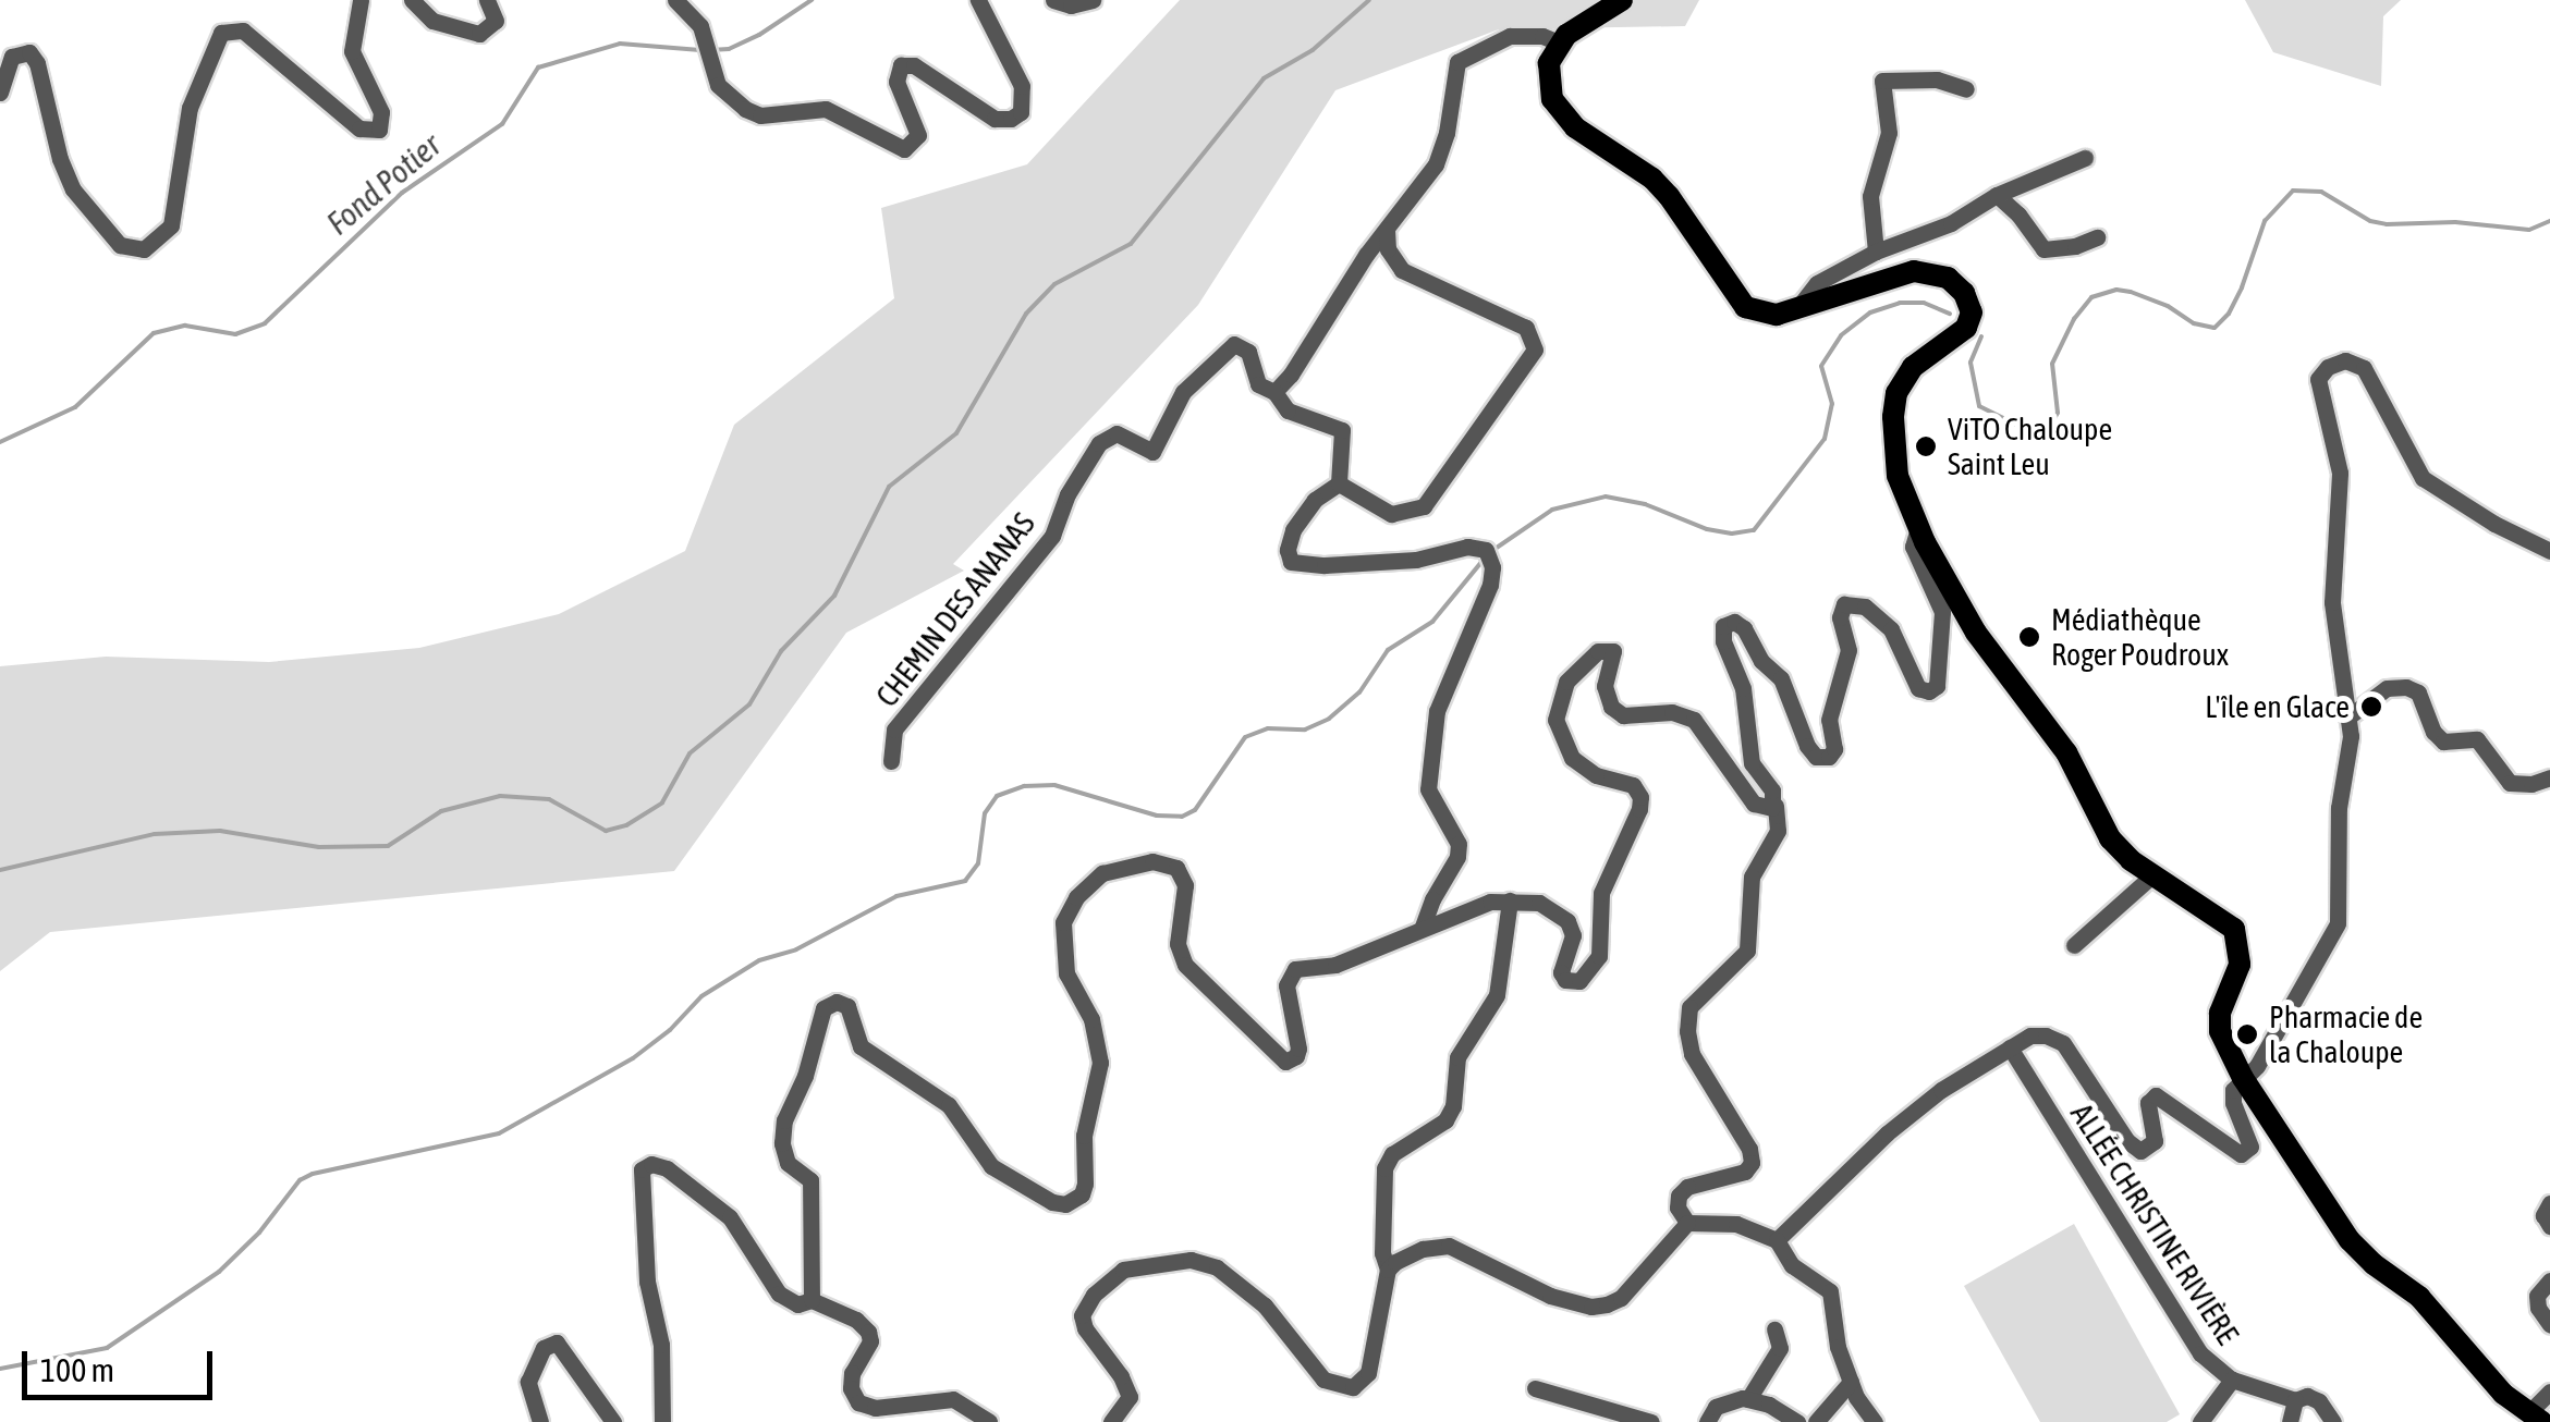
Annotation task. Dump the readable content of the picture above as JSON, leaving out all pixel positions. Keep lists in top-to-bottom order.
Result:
{
  "streets": {
    "street": ["CHEMIN DES ANANAS", "ALLÉE CHRISTINE RIVIÈRE"]
  },
  "water": ["Fond Potier"],
  "places": [
    "ViTO Chaloupe Saint Leu",
    "Médiathèque Roger Poudroux",
    "L'île en Glace",
    "Pharmacie de la Chaloupe"
  ],
  "scale_bar": "100 m"
}
